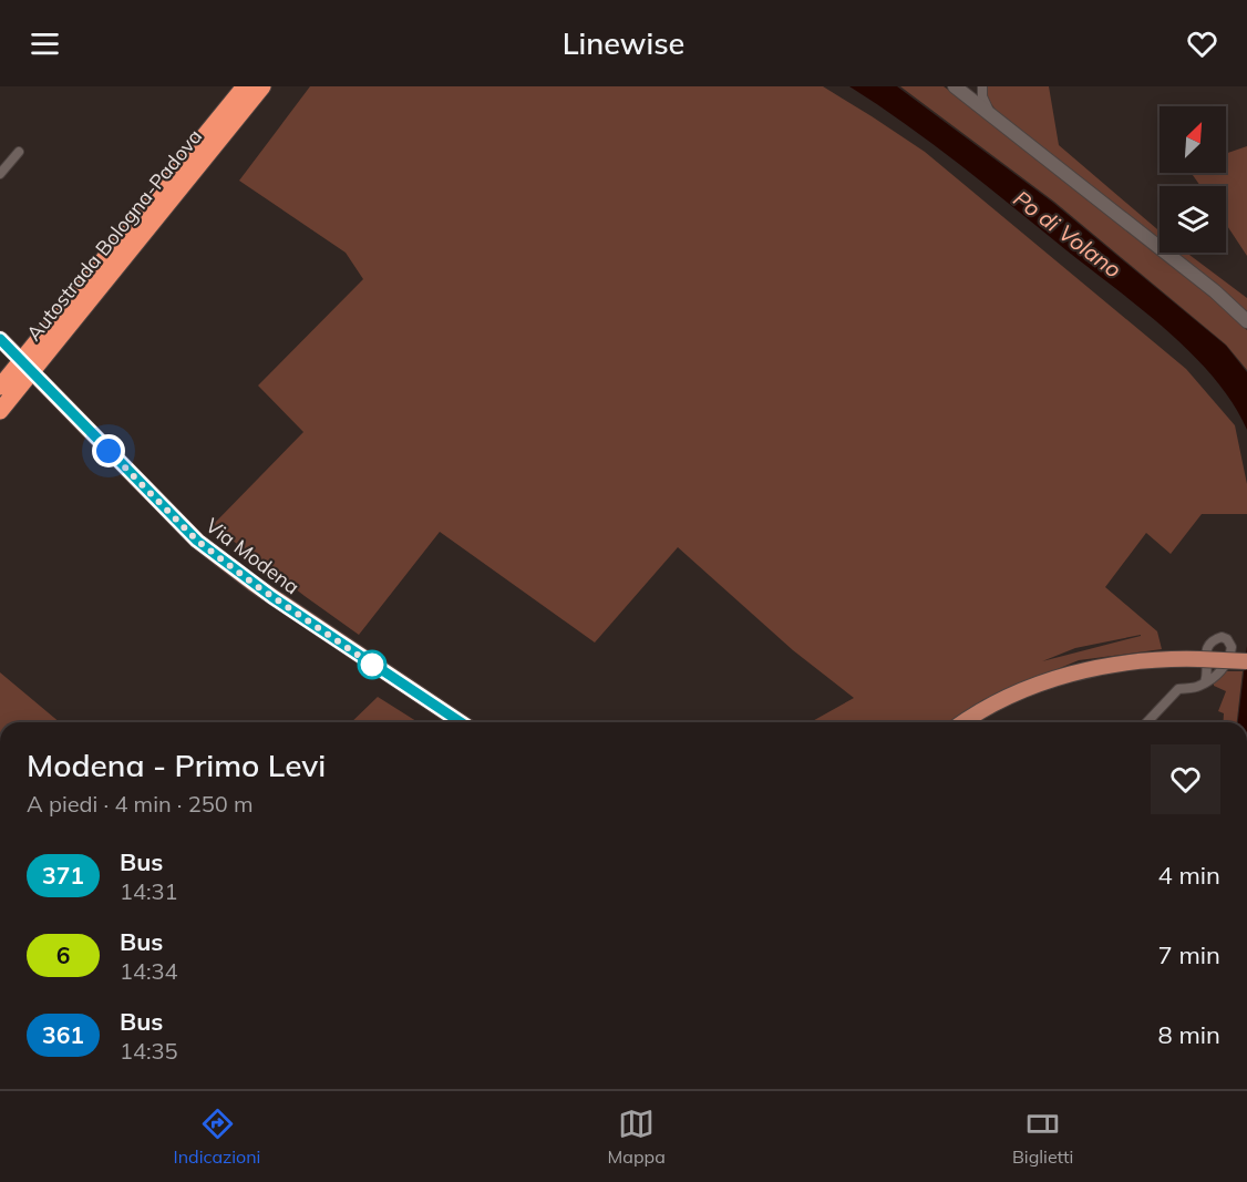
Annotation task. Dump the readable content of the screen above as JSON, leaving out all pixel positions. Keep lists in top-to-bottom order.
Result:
{
  "streets": {
    "highway": ["Autostrada Bologna-Padova"],
    "main road": ["Via Modena"]
  },
  "water": ["Po di Volano"],
  "lines": ["bus line 371"],
  "north": "top right",
  "page": {
    "header": "Linewise",
    "heading": ["Modena - Primo Levi", "A piedi · 4 min · 250 m"],
    "list": [
      {
        "mark": "371",
        "name": "Bus",
        "note": "14:31",
        "value": "4 min"
      },
      {
        "mark": "6",
        "name": "Bus",
        "note": "14:34",
        "value": "7 min"
      },
      {
        "mark": "361",
        "name": "Bus",
        "note": "14:35",
        "value": "8 min"
      }
    ],
    "tabs": ["Indicazioni", "Mappa", "Biglietti"]
  }
}
